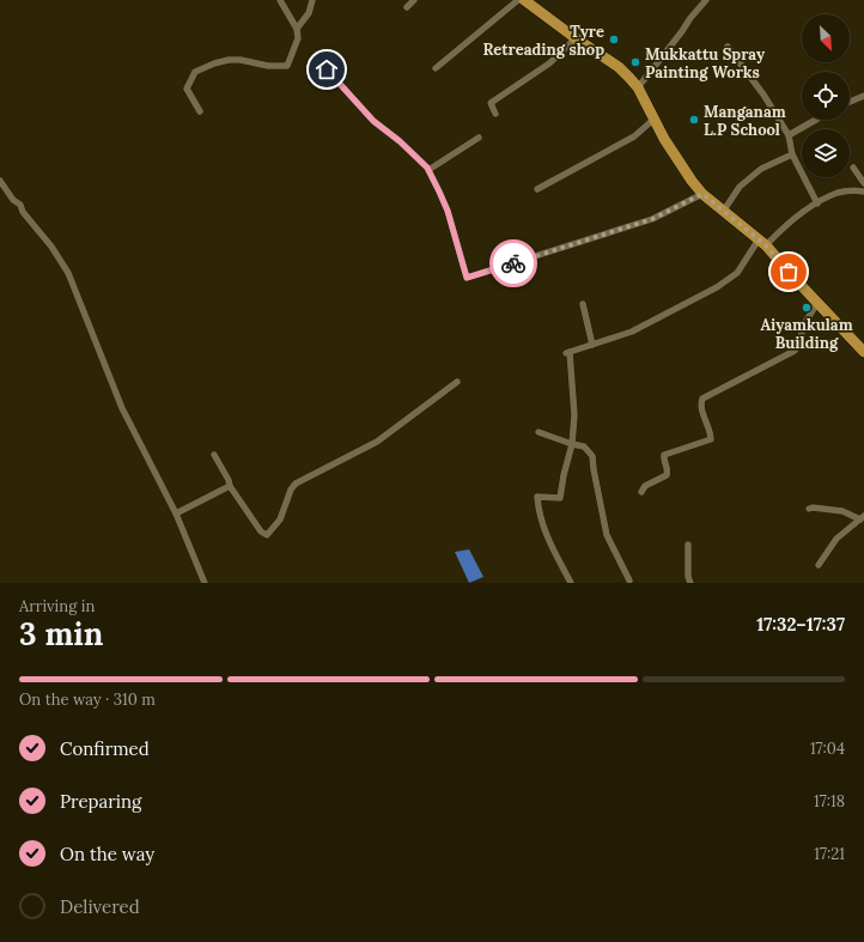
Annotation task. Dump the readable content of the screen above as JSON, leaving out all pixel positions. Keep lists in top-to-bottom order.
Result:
{
  "places": [
    "Tyre Retreading shop",
    "Mukkattu Spray Painting Works",
    "Manganam L.P School",
    "Aiyamkulam Building"
  ],
  "north": "bottom right",
  "page": {
    "heading": ["3 min", "Arriving in", "17:32–17:37"],
    "bar": "On the way · 310 m",
    "list": [
      ["Confirmed", "17:04"],
      ["Preparing", "17:18"],
      ["On the way", "17:21"],
      "Delivered"
    ]
  }
}
